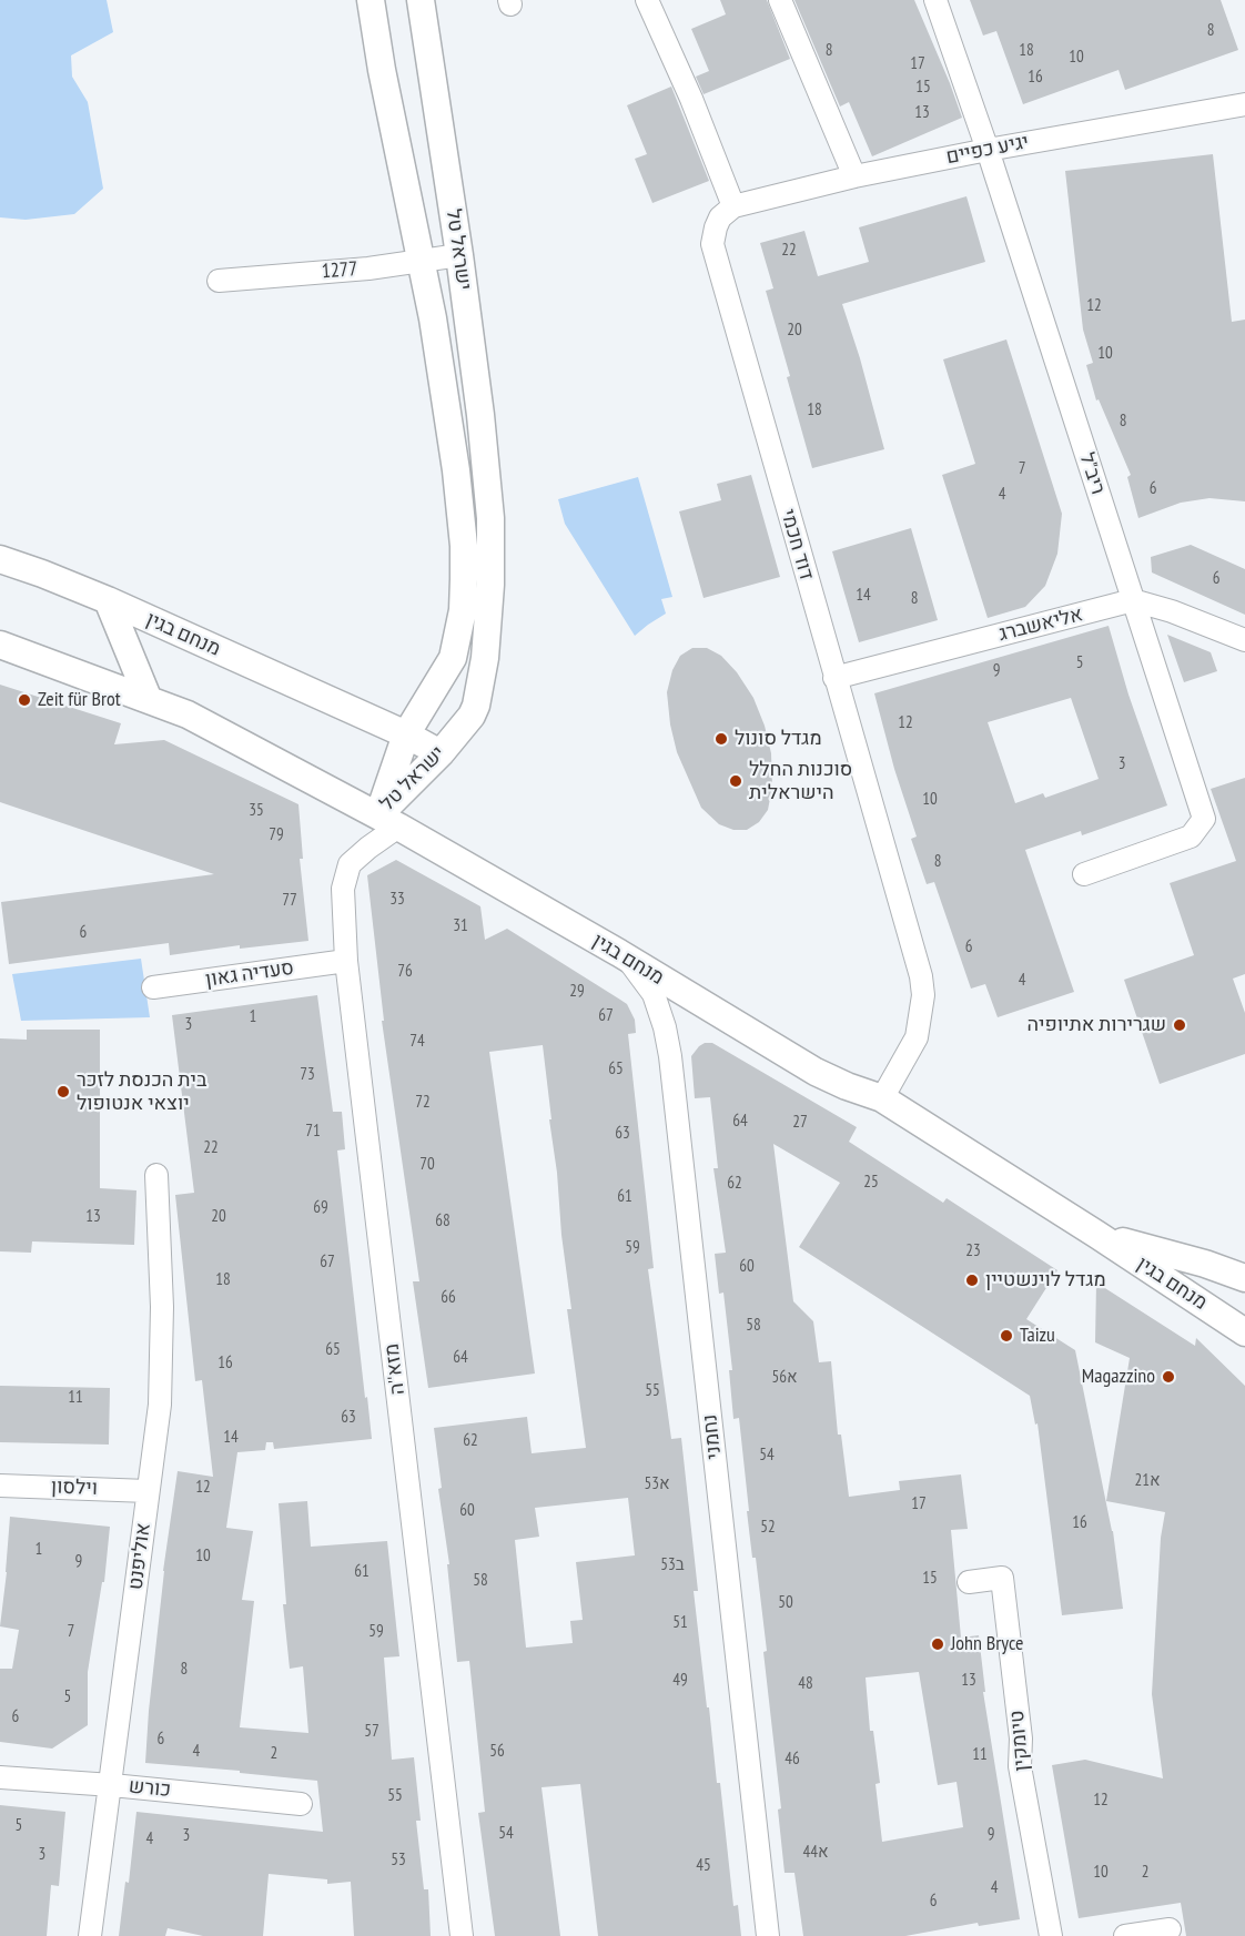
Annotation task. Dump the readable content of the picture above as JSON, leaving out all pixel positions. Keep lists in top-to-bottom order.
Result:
{
  "streets": {
    "street": [
      "יגיע כפיים",
      "ישראל טל",
      "1277",
      "ריב\"ל",
      "דוד חכמי",
      "אליאשברג",
      "מנחם בגין",
      "סעדיה גאון",
      "מזא''ה",
      "נחמני",
      "וילסון",
      "אוליפנט",
      "טיומקין",
      "כורש"
    ]
  },
  "crossings": [
    ["יגיע כפיים", "ריב\"ל"],
    ["יגיע כפיים", "דוד חכמי"],
    ["ישראל טל", "1277"],
    ["ישראל טל", "מנחם בגין"],
    ["ישראל טל", "מזא''ה"],
    ["ריב\"ל", "אליאשברג"],
    ["דוד חכמי", "אליאשברג"],
    ["דוד חכמי", "מנחם בגין"],
    ["מנחם בגין", "מזא''ה"],
    ["מנחם בגין", "נחמני"],
    ["סעדיה גאון", "מזא''ה"],
    ["וילסון", "אוליפנט"],
    ["אוליפנט", "כורש"]
  ],
  "places": [
    "Zeit für Brot",
    "מגדל סונול",
    "סוכנות החלל הישראלית",
    "שגרירות אתיופיה",
    "בית הכנסת לזכר יוצאי אנטופול",
    "מגדל לוינשטיין",
    "Taizu",
    "Magazzino",
    "John Bryce"
  ],
  "house_numbers": [
    "8",
    "8",
    "18",
    "10",
    "17",
    "16",
    "15",
    "13",
    "22",
    "12",
    "20",
    "10",
    "18",
    "8",
    "7",
    "6",
    "4",
    "6",
    "14",
    "8",
    "5",
    "9",
    "12",
    "3",
    "10",
    "35",
    "79",
    "8",
    "33",
    "77",
    "31",
    "6",
    "6",
    "76",
    "4",
    "29",
    "67",
    "1",
    "3",
    "74",
    "65",
    "73",
    "72",
    "64",
    "27",
    "71",
    "63",
    "22",
    "70",
    "25",
    "62",
    "61",
    "69",
    "13",
    "20",
    "68",
    "59",
    "23",
    "67",
    "60",
    "18",
    "66",
    "58",
    "65",
    "64",
    "16",
    "56א",
    "55",
    "11",
    "63",
    "14",
    "62",
    "54",
    "21א",
    "53א",
    "12",
    "17",
    "60",
    "16",
    "52",
    "1",
    "10",
    "9",
    "53ב",
    "61",
    "15",
    "58",
    "50",
    "51",
    "7",
    "59",
    "8",
    "49",
    "13",
    "48",
    "5",
    "6",
    "57",
    "6",
    "4",
    "56",
    "2",
    "11",
    "46",
    "55",
    "12",
    "5",
    "54",
    "9",
    "3",
    "4",
    "44א",
    "3",
    "53",
    "45",
    "10",
    "2",
    "4",
    "6"
  ]
}
